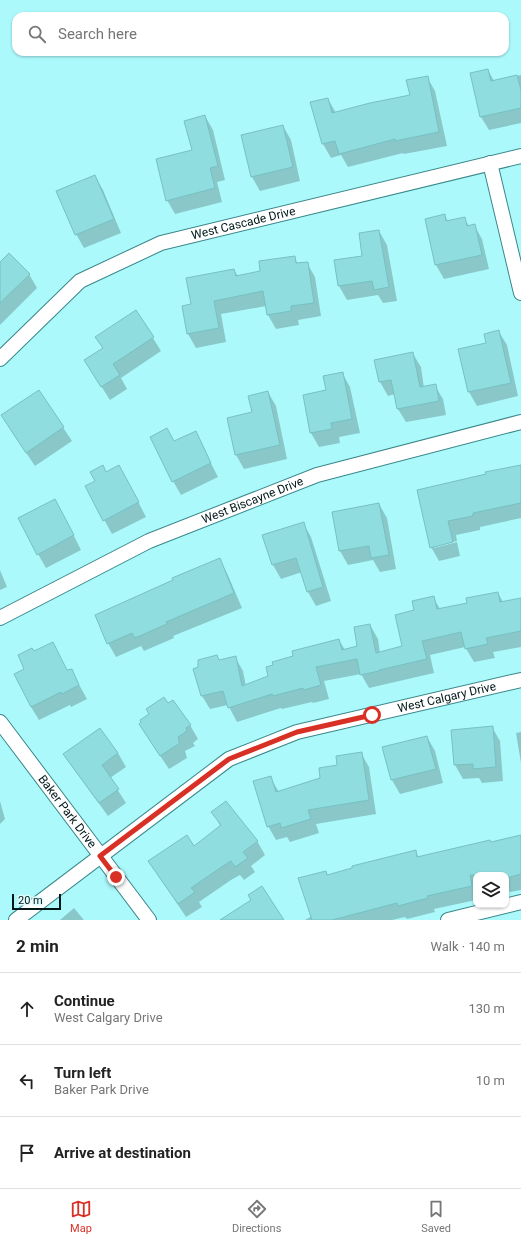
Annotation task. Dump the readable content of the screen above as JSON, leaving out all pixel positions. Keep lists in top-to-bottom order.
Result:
{
  "streets": {
    "street": [
      "West Cascade Drive",
      "West Biscayne Drive",
      "West Calgary Drive",
      "Baker Park Drive"
    ]
  },
  "crossings": [
    ["West Calgary Drive", "Baker Park Drive"]
  ],
  "scale_bar": "20 m",
  "page": {
    "search": "Search here",
    "scale": "20 m",
    "heading": ["2 min", "Walk · 140 m"],
    "list": [
      ["Continue", "West Calgary Drive", "130 m"],
      ["Turn left", "Baker Park Drive", "10 m"],
      "Arrive at destination"
    ],
    "nav": ["Map", "Directions", "Saved"]
  }
}
